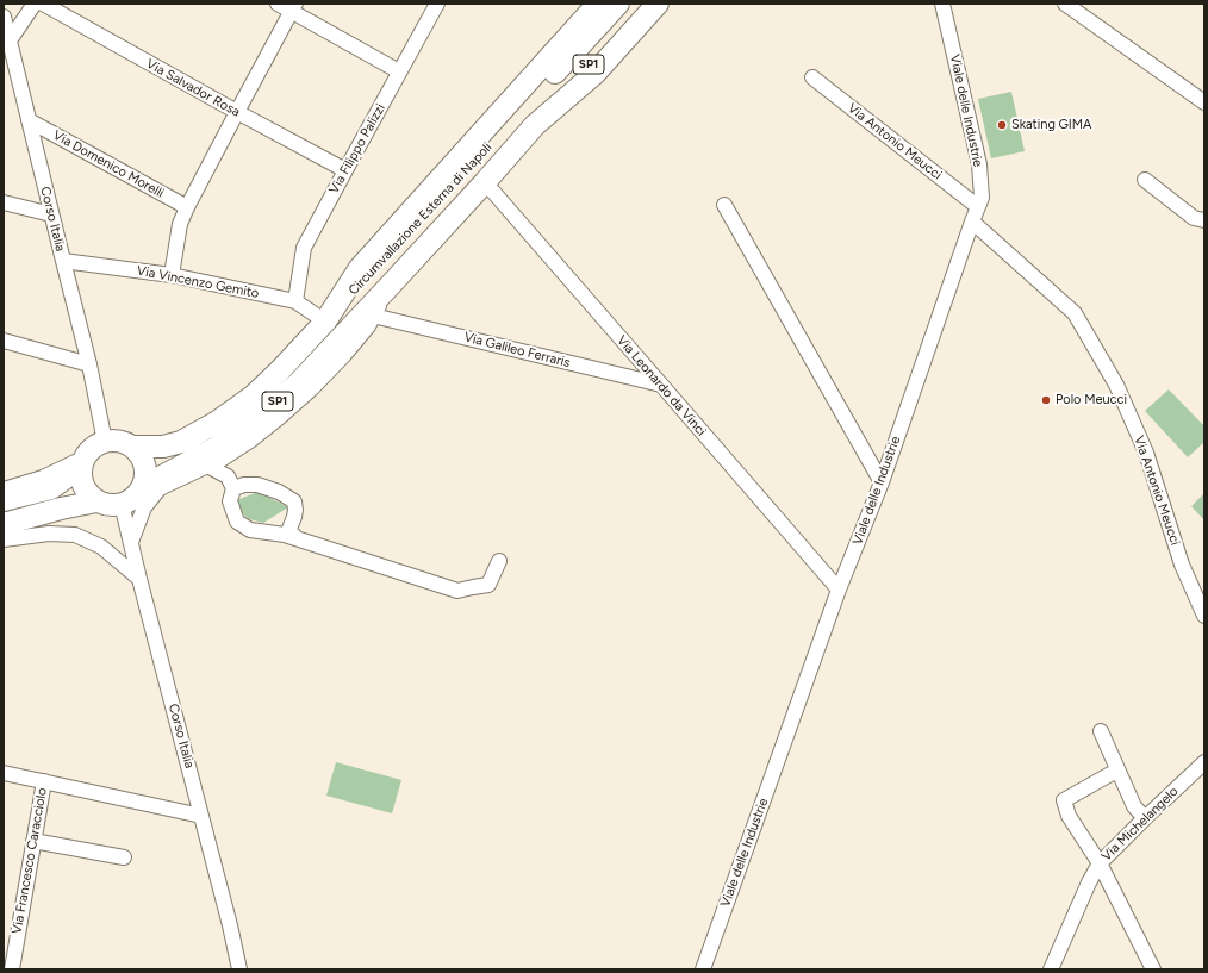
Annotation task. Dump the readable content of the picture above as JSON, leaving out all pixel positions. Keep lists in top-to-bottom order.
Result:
{
  "streets": {
    "highway": ["SP1", "Circumvallazione Esterna di Napoli"],
    "street": [
      "Via Salvador Rosa",
      "Viale delle Industrie",
      "Via Antonio Meucci",
      "Via Filippo Palizzi",
      "Via Domenico Morelli",
      "Corso Italia",
      "Via Vincenzo Gemito",
      "Via Galileo Ferraris",
      "Via Leonardo da Vinci",
      "Via Michelangelo",
      "Via Francesco Caracciolo"
    ]
  },
  "crossings": [
    ["SP1", "Circumvallazione Esterna di Napoli"],
    ["Via Salvador Rosa", "Via Filippo Palizzi"],
    ["Viale delle Industrie", "Via Antonio Meucci"],
    ["Viale delle Industrie", "Via Leonardo da Vinci"],
    ["Via Filippo Palizzi", "Via Vincenzo Gemito"],
    ["Via Domenico Morelli", "Corso Italia"],
    ["Corso Italia", "Circumvallazione Esterna di Napoli"],
    ["Corso Italia", "Via Vincenzo Gemito"],
    ["Circumvallazione Esterna di Napoli", "Via Vincenzo Gemito"],
    ["Circumvallazione Esterna di Napoli", "Via Leonardo da Vinci"],
    ["Via Galileo Ferraris", "Via Leonardo da Vinci"]
  ],
  "places": ["Skating GIMA", "Polo Meucci"]
}
